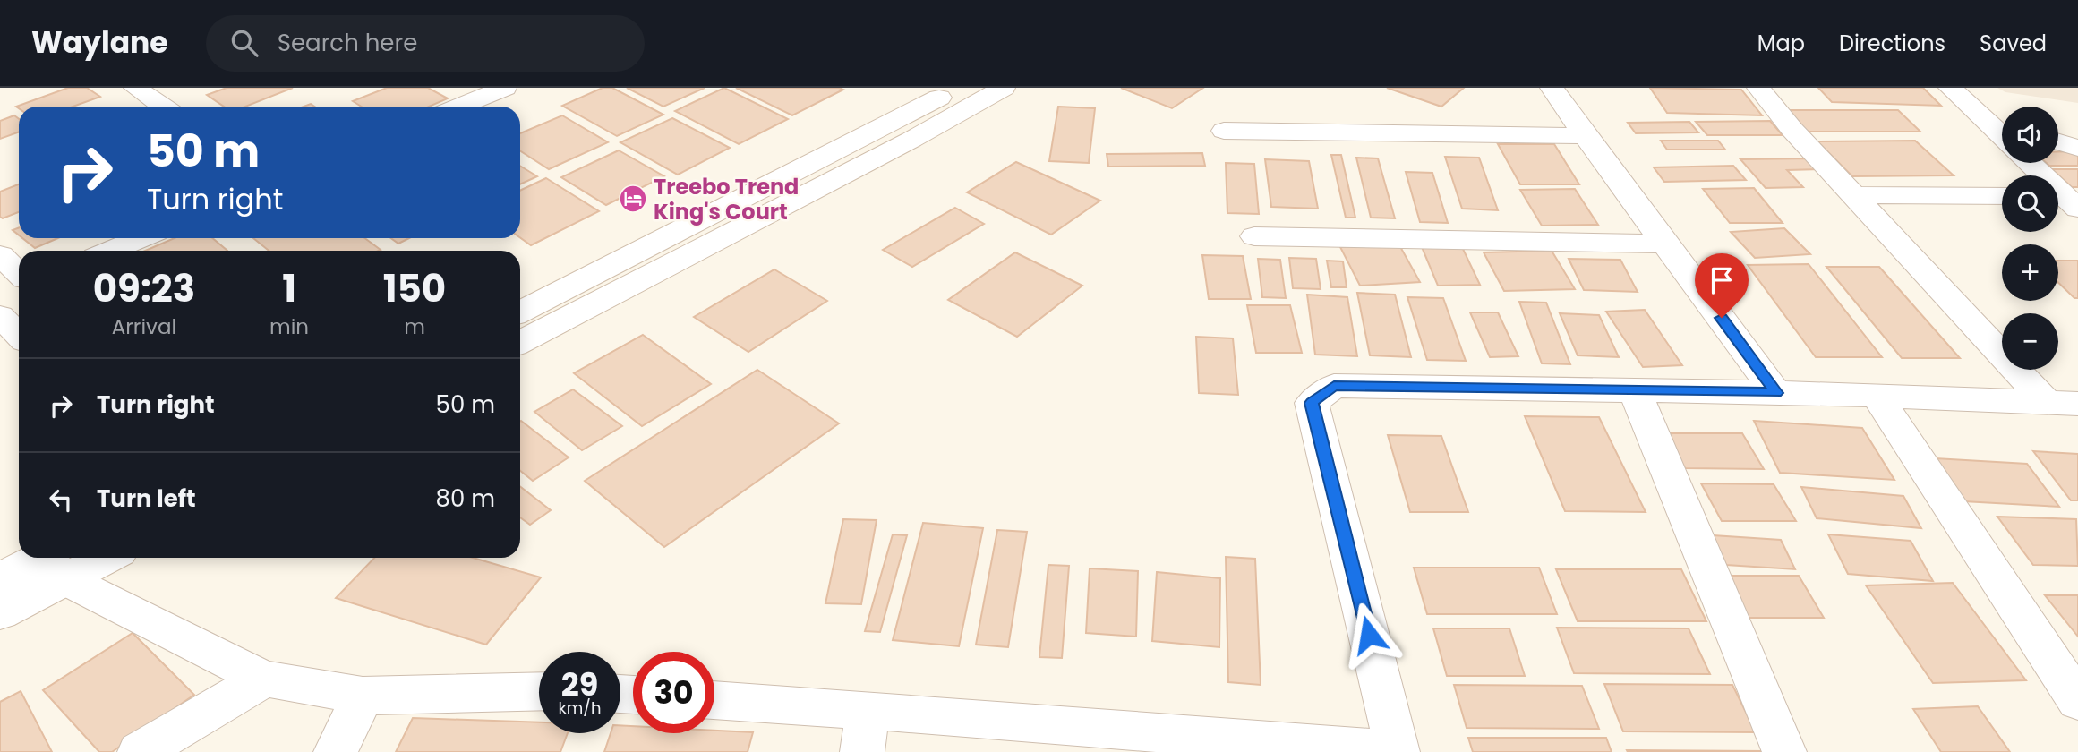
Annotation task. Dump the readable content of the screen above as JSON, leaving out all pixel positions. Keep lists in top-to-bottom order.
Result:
{
  "places": {
    "hotel": ["Treebo Trend King's Court"]
  },
  "page": {
    "header": "Waylane",
    "search": "Search here",
    "nav": ["Map", "Directions", "Saved"],
    "map_buttons": ["+", "−"],
    "turn": ["50 m", "Turn right"],
    "eta": [
      "09:23",
      "Arrival",
      "1",
      "min",
      "150",
      "m"
    ],
    "list": [
      {
        "name": "Turn right",
        "value": "50 m"
      },
      {
        "name": "Turn left",
        "value": "80 m"
      }
    ],
    "speed": "29 km/h",
    "limit": "30"
  }
}
